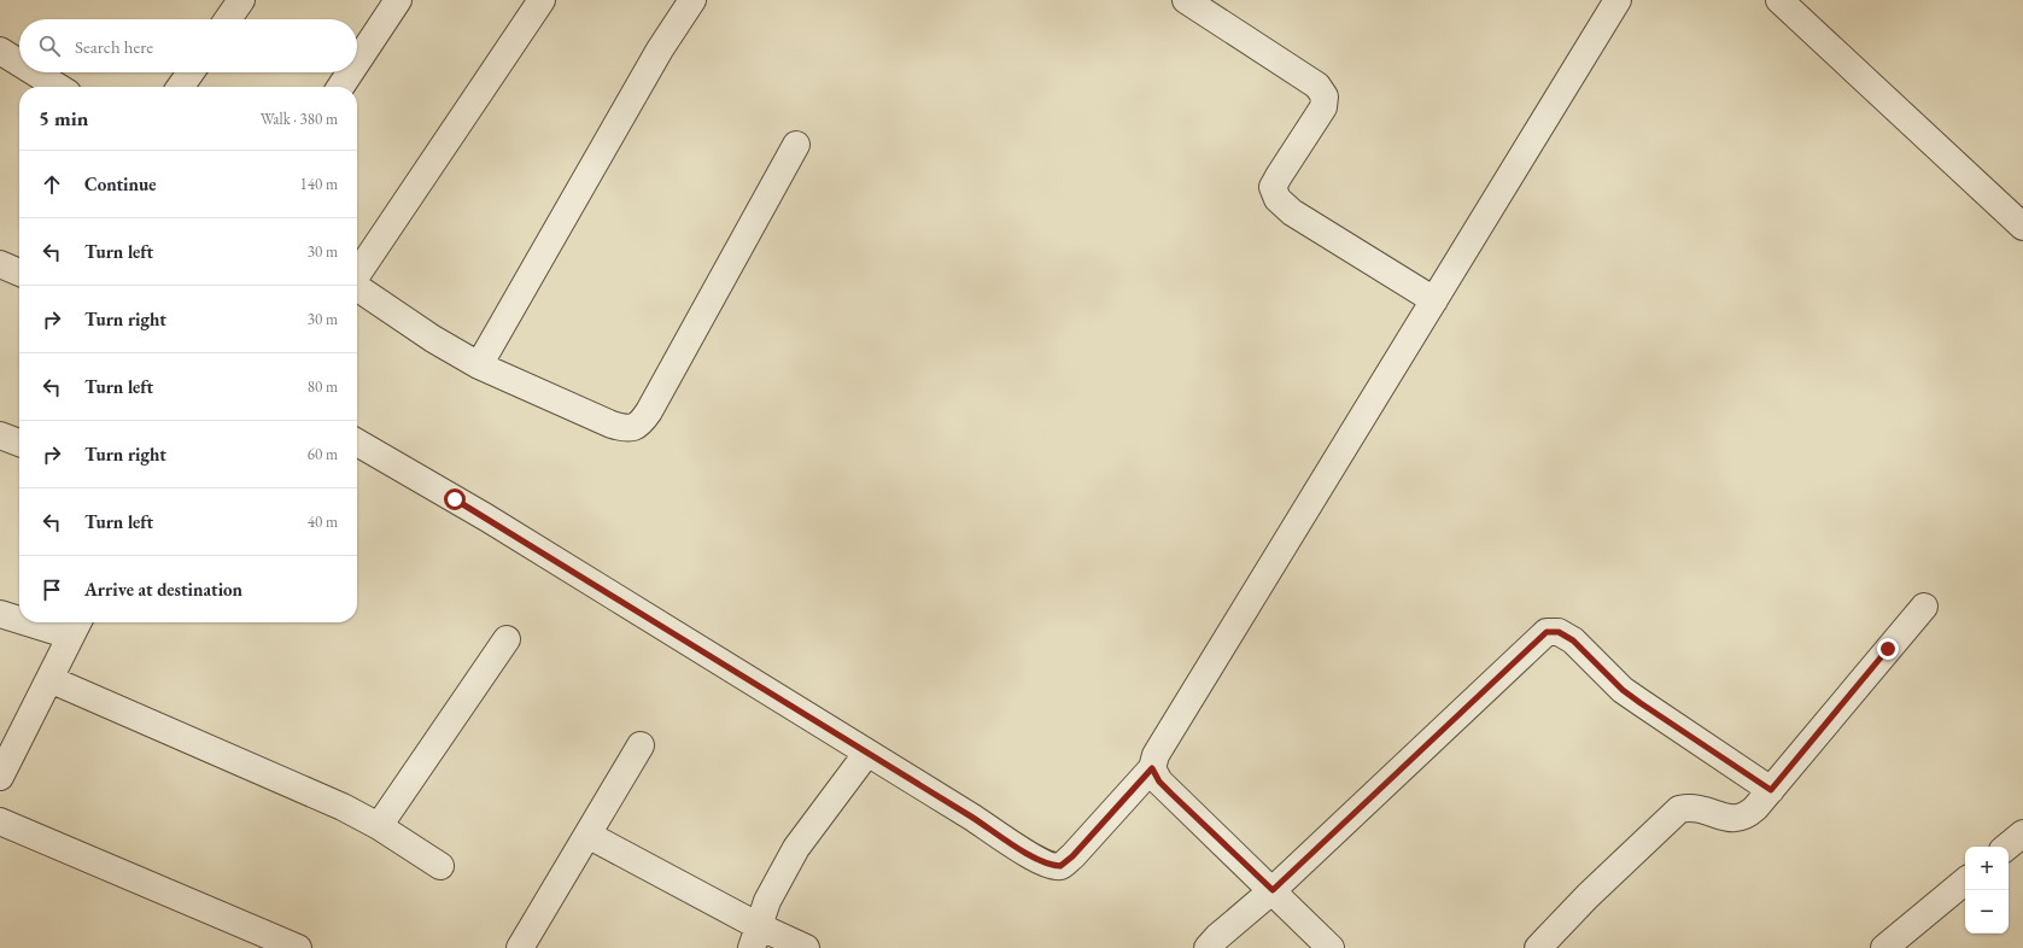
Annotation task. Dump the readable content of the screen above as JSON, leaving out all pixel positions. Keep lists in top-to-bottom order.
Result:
{
  "page": {
    "search": "Search here",
    "heading": ["5 min", "Walk · 380 m"],
    "list": [
      ["Continue", "140 m"],
      ["Turn left", "30 m"],
      ["Turn right", "30 m"],
      ["Turn left", "80 m"],
      ["Turn right", "60 m"],
      ["Turn left", "40 m"],
      "Arrive at destination"
    ],
    "map_buttons": ["+", "−"]
  }
}
